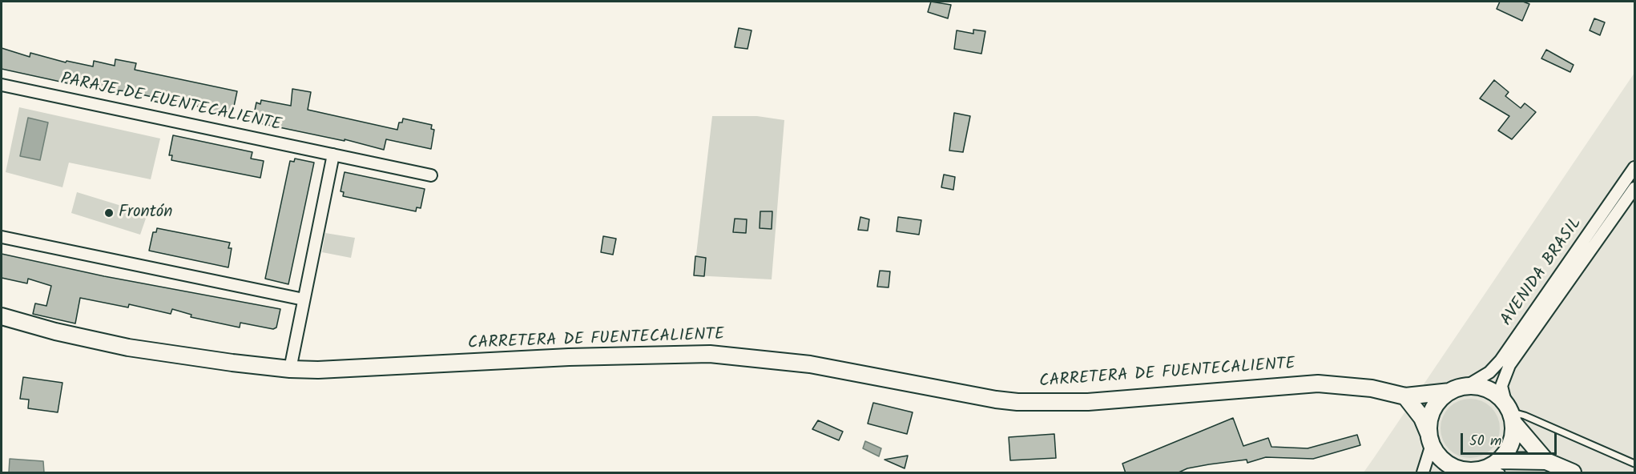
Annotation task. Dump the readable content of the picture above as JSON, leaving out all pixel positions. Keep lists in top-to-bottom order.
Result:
{
  "streets": {
    "main road": ["CARRETERA DE FUENTECALIENTE"],
    "street": ["PARAJE DE FUENTECALIENTE", "AVENIDA BRASIL"]
  },
  "crossings": [
    ["AVENIDA BRASIL", "CARRETERA DE FUENTECALIENTE"]
  ],
  "places": ["Frontón"],
  "scale_bar": "50 m"
}
